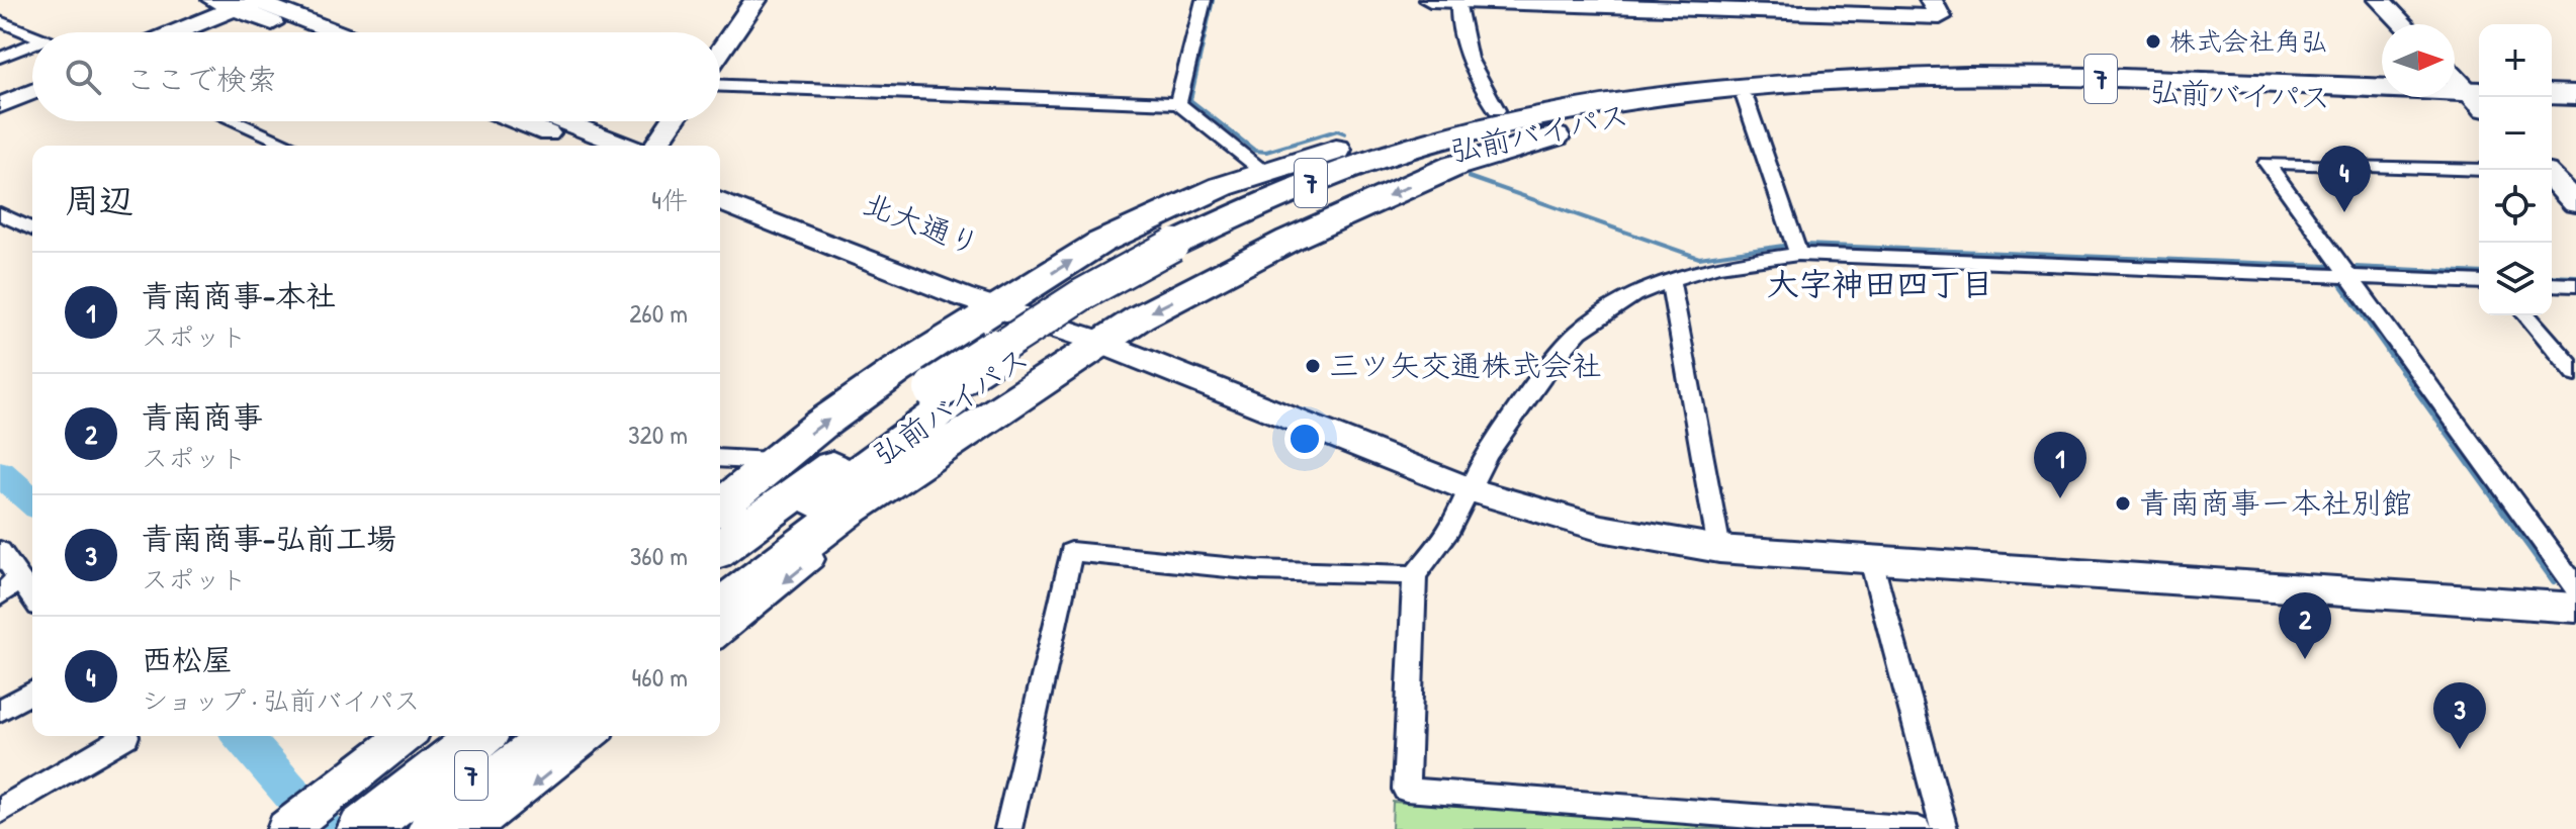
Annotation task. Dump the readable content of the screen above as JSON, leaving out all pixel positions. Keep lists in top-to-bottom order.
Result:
{
  "streets": {
    "highway": ["7", "弘前バイパス"],
    "street": ["北大通り"]
  },
  "districts": ["大字神田四丁目"],
  "places": ["株式会社角弘", "三ツ矢交通株式会社", "青南商事ー本社別館"],
  "north": "right",
  "page": {
    "map_buttons": ["+", "−"],
    "search": "ここで検索",
    "pins": [
      "4",
      "1",
      "2",
      "3"
    ],
    "heading": ["周辺", "4件"],
    "list": [
      {
        "mark": "1",
        "name": "青南商事-本社",
        "note": "スポット",
        "value": "260 m"
      },
      {
        "mark": "2",
        "name": "青南商事",
        "note": "スポット",
        "value": "320 m"
      },
      {
        "mark": "3",
        "name": "青南商事-弘前工場",
        "note": "スポット",
        "value": "360 m"
      },
      {
        "mark": "4",
        "name": "西松屋",
        "note": "ショップ · 弘前バイパス",
        "value": "460 m"
      }
    ]
  }
}
